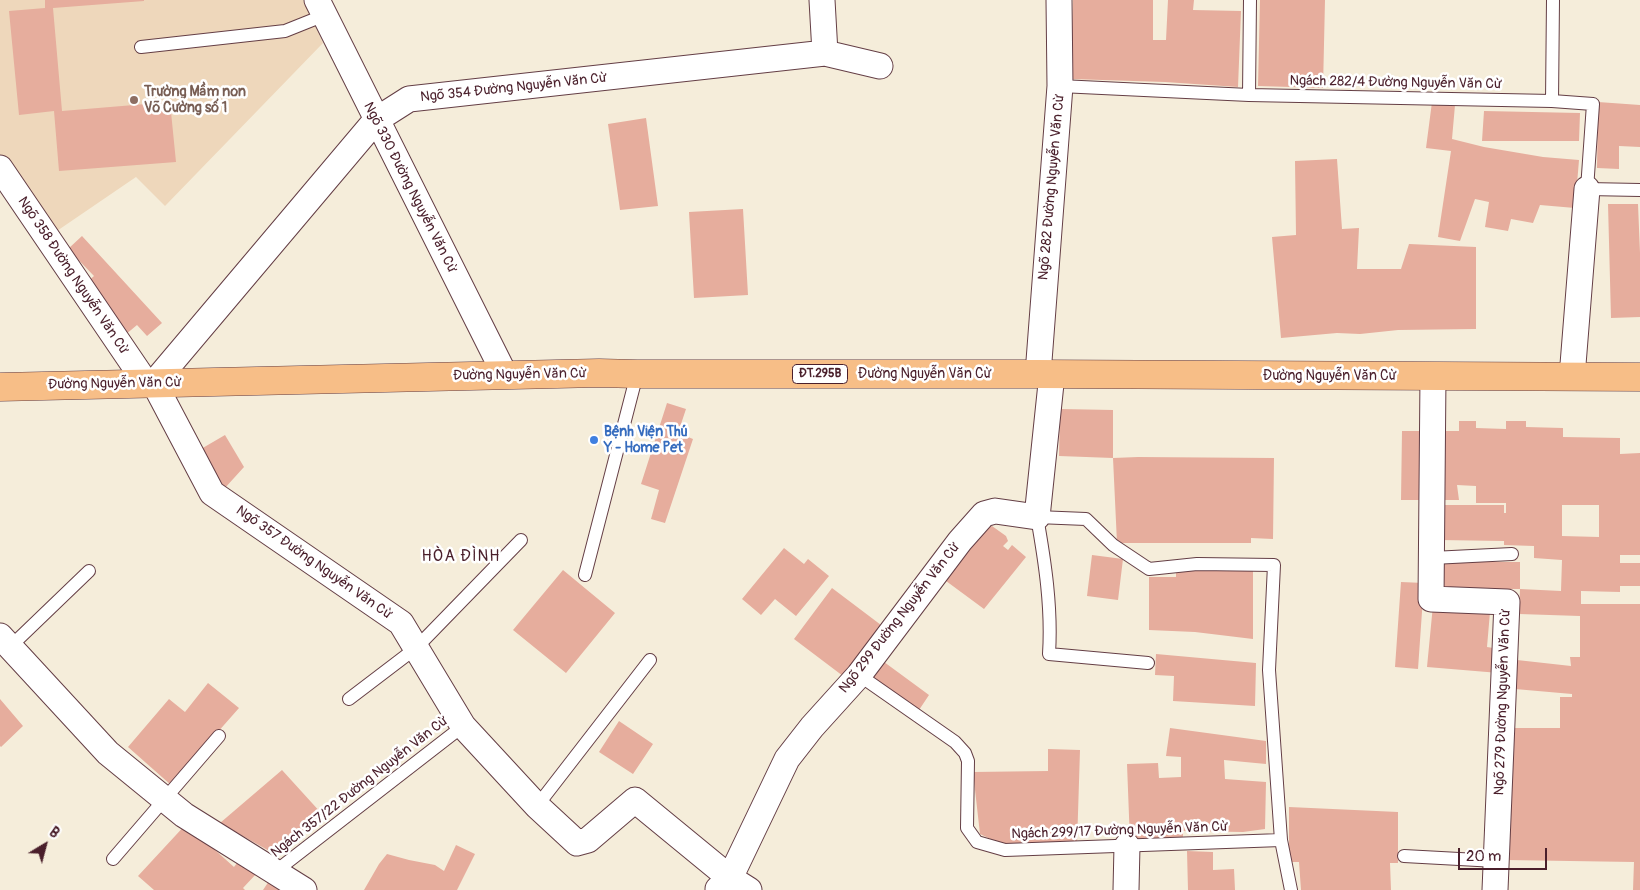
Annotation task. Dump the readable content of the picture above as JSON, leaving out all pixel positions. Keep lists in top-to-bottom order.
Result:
{
  "streets": {
    "main road": ["ĐT.295B", "Đường Nguyễn Văn Cừ"],
    "street": [
      "Ngõ 354 Đường Nguyễn Văn Cừ",
      "Ngõ 282 Đường Nguyễn Văn Cừ",
      "Ngõ 330 Đường Nguyễn Văn Cừ",
      "Ngõ 358 Đường Nguyễn Văn Cừ",
      "Ngõ 357 Đường Nguyễn Văn Cừ",
      "Ngõ 299 Đường Nguyễn Văn Cừ",
      "Ngõ 279 Đường Nguyễn Văn Cừ"
    ],
    "lane": ["Ngách 282/4 Đường Nguyễn Văn Cừ", "Ngách 357/22 Đường Nguyễn Văn Cừ", "Ngách 299/17 Đường Nguyễn Văn Cừ"]
  },
  "crossings": [
    ["Ngách 282/4 Đường Nguyễn Văn Cừ", "Ngõ 282 Đường Nguyễn Văn Cừ"],
    ["Ngõ 354 Đường Nguyễn Văn Cừ", "Ngõ 330 Đường Nguyễn Văn Cừ"],
    ["Ngõ 354 Đường Nguyễn Văn Cừ", "Ngõ 358 Đường Nguyễn Văn Cừ"],
    ["Ngõ 354 Đường Nguyễn Văn Cừ", "Đường Nguyễn Văn Cừ"],
    ["Ngõ 354 Đường Nguyễn Văn Cừ", "Ngõ 357 Đường Nguyễn Văn Cừ"],
    ["Ngõ 282 Đường Nguyễn Văn Cừ", "Đường Nguyễn Văn Cừ"],
    ["Ngõ 330 Đường Nguyễn Văn Cừ", "Đường Nguyễn Văn Cừ"],
    ["Ngõ 358 Đường Nguyễn Văn Cừ", "Đường Nguyễn Văn Cừ"],
    ["Ngõ 358 Đường Nguyễn Văn Cừ", "Ngõ 357 Đường Nguyễn Văn Cừ"],
    ["Đường Nguyễn Văn Cừ", "Ngõ 357 Đường Nguyễn Văn Cừ"],
    ["Đường Nguyễn Văn Cừ", "Ngõ 279 Đường Nguyễn Văn Cừ"],
    ["Ngõ 357 Đường Nguyễn Văn Cừ", "Ngõ 299 Đường Nguyễn Văn Cừ"],
    ["Ngõ 357 Đường Nguyễn Văn Cừ", "Ngách 357/22 Đường Nguyễn Văn Cừ"],
    ["Ngõ 299 Đường Nguyễn Văn Cừ", "Ngách 299/17 Đường Nguyễn Văn Cừ"]
  ],
  "districts": ["HÒA ĐÌNH"],
  "places": ["Trường Mầm non Võ Cường số 1", "Bệnh Viện Thú Y - Home Pet"],
  "scale_bar": "20 m",
  "north": "top right"
}
